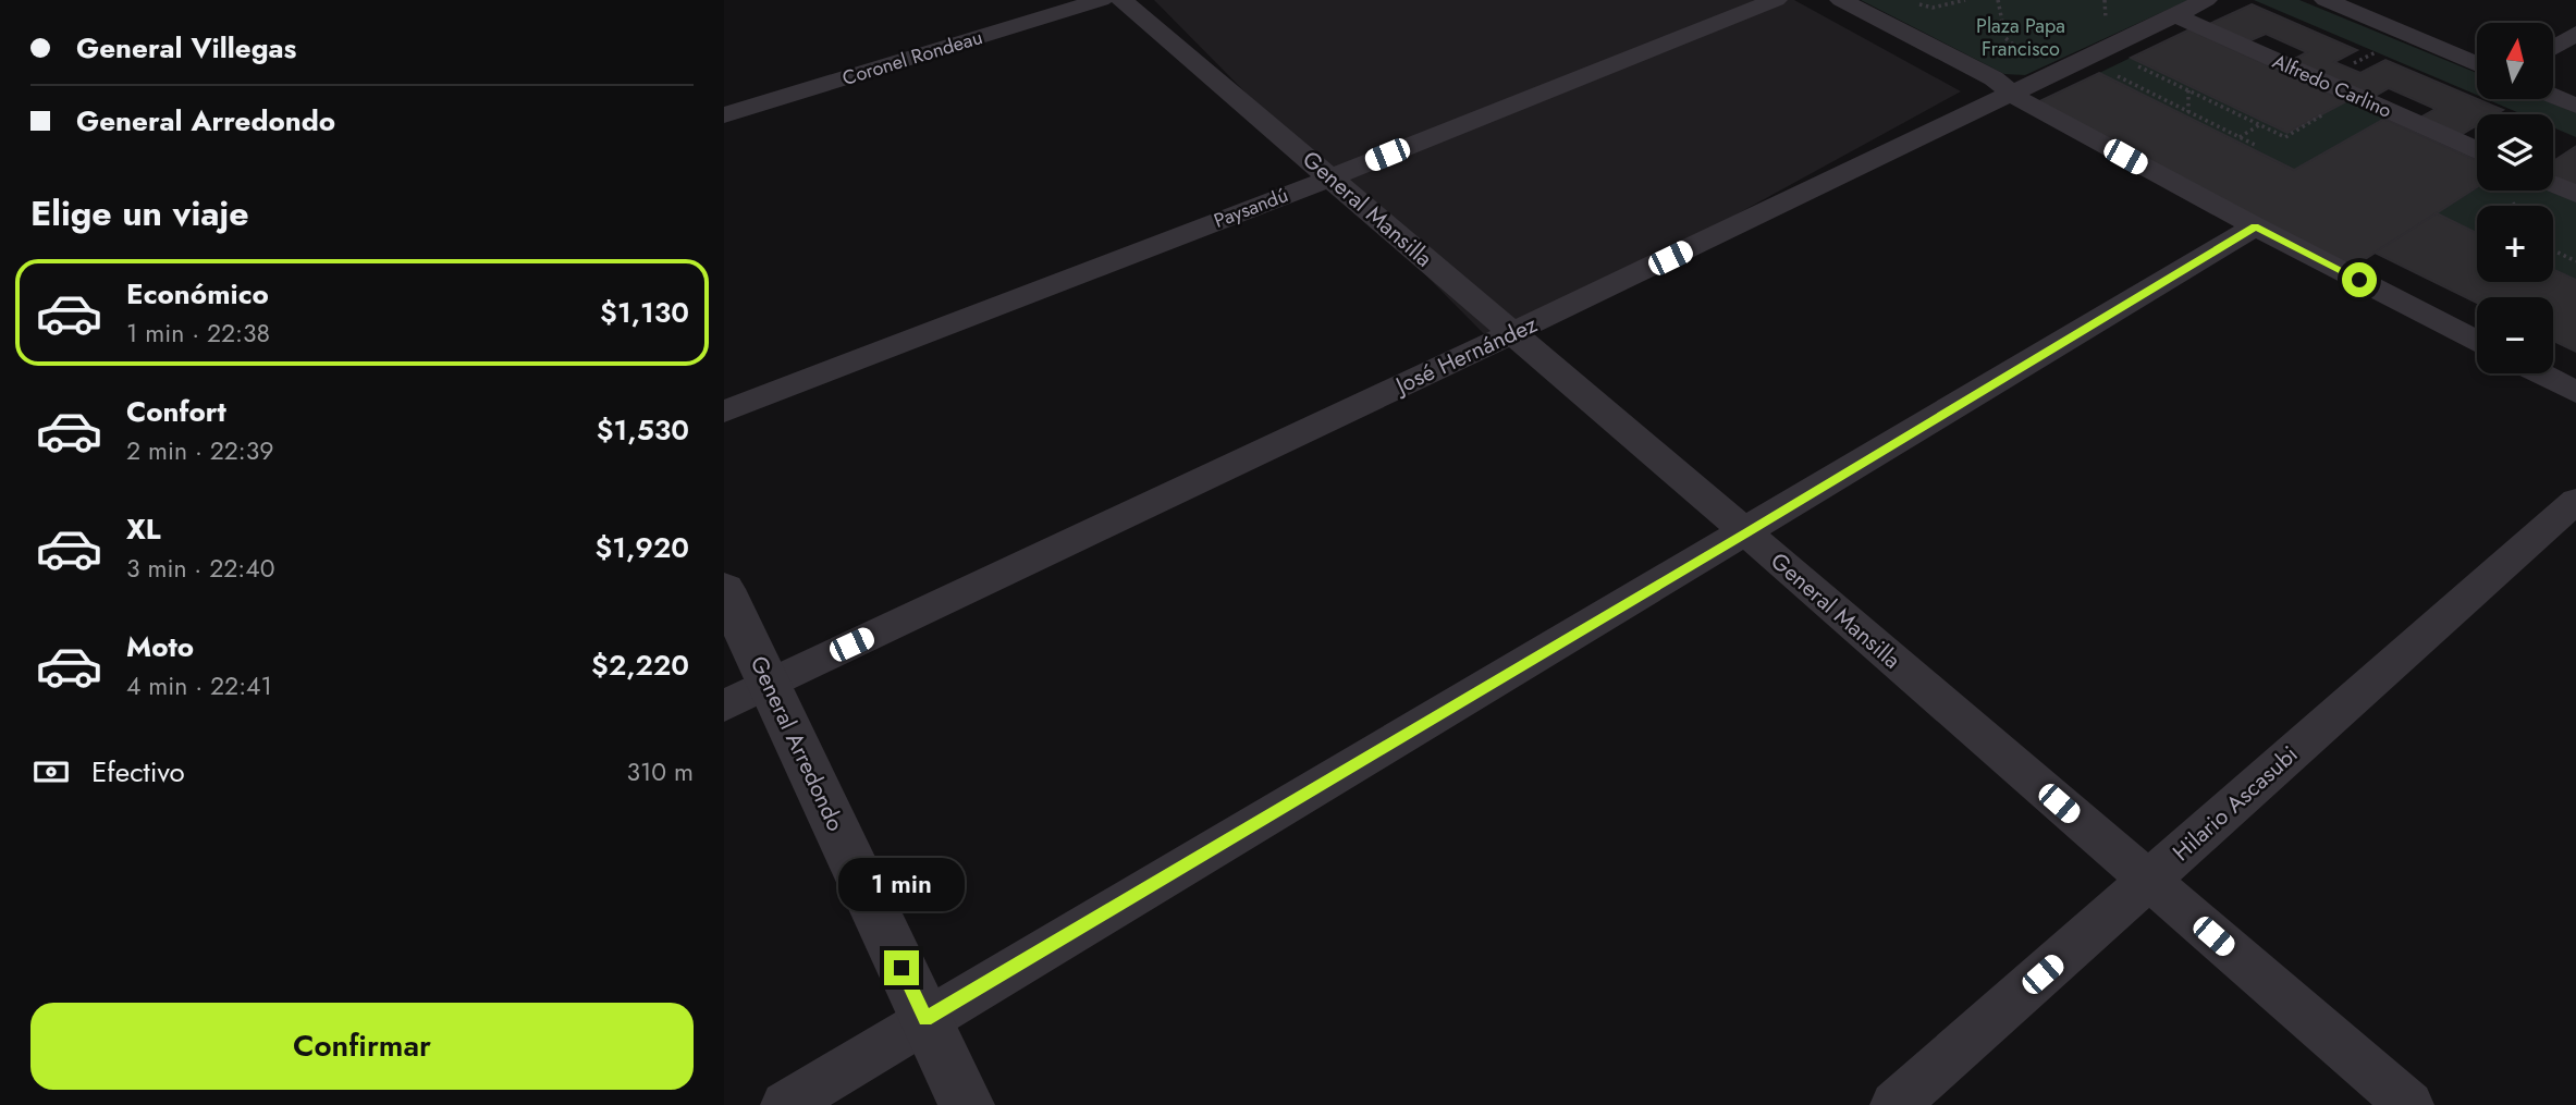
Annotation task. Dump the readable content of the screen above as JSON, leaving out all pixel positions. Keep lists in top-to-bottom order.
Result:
{
  "streets": {
    "street": [
      "Coronel Rondeau",
      "Alfredo Carlino",
      "Paysandú",
      "General Mansilla",
      "José Hernández",
      "General Arredondo",
      "Hilario Ascasubi"
    ]
  },
  "crossings": [
    ["Alfredo Carlino", "José Hernández"],
    ["Paysandú", "General Mansilla"],
    ["General Mansilla", "José Hernández"],
    ["General Mansilla", "Hilario Ascasubi"],
    ["José Hernández", "General Arredondo"]
  ],
  "parks": ["Plaza Papa Francisco"],
  "north": "top",
  "page": {
    "banner": ["General Villegas", "General Arredondo"],
    "map_buttons": ["+", "−"],
    "heading": "Elige un viaje",
    "list": [
      {
        "name": "Económico",
        "note": "1 min · 22:38",
        "value": "$1,130"
      },
      {
        "name": "Confort",
        "note": "2 min · 22:39",
        "value": "$1,530"
      },
      {
        "name": "XL",
        "note": "3 min · 22:40",
        "value": "$1,920"
      },
      {
        "name": "Moto",
        "note": "4 min · 22:41",
        "value": "$2,220"
      }
    ],
    "pay": ["Efectivo", "310 m"],
    "bubble": "1 min",
    "buttons": "Confirmar"
  }
}
